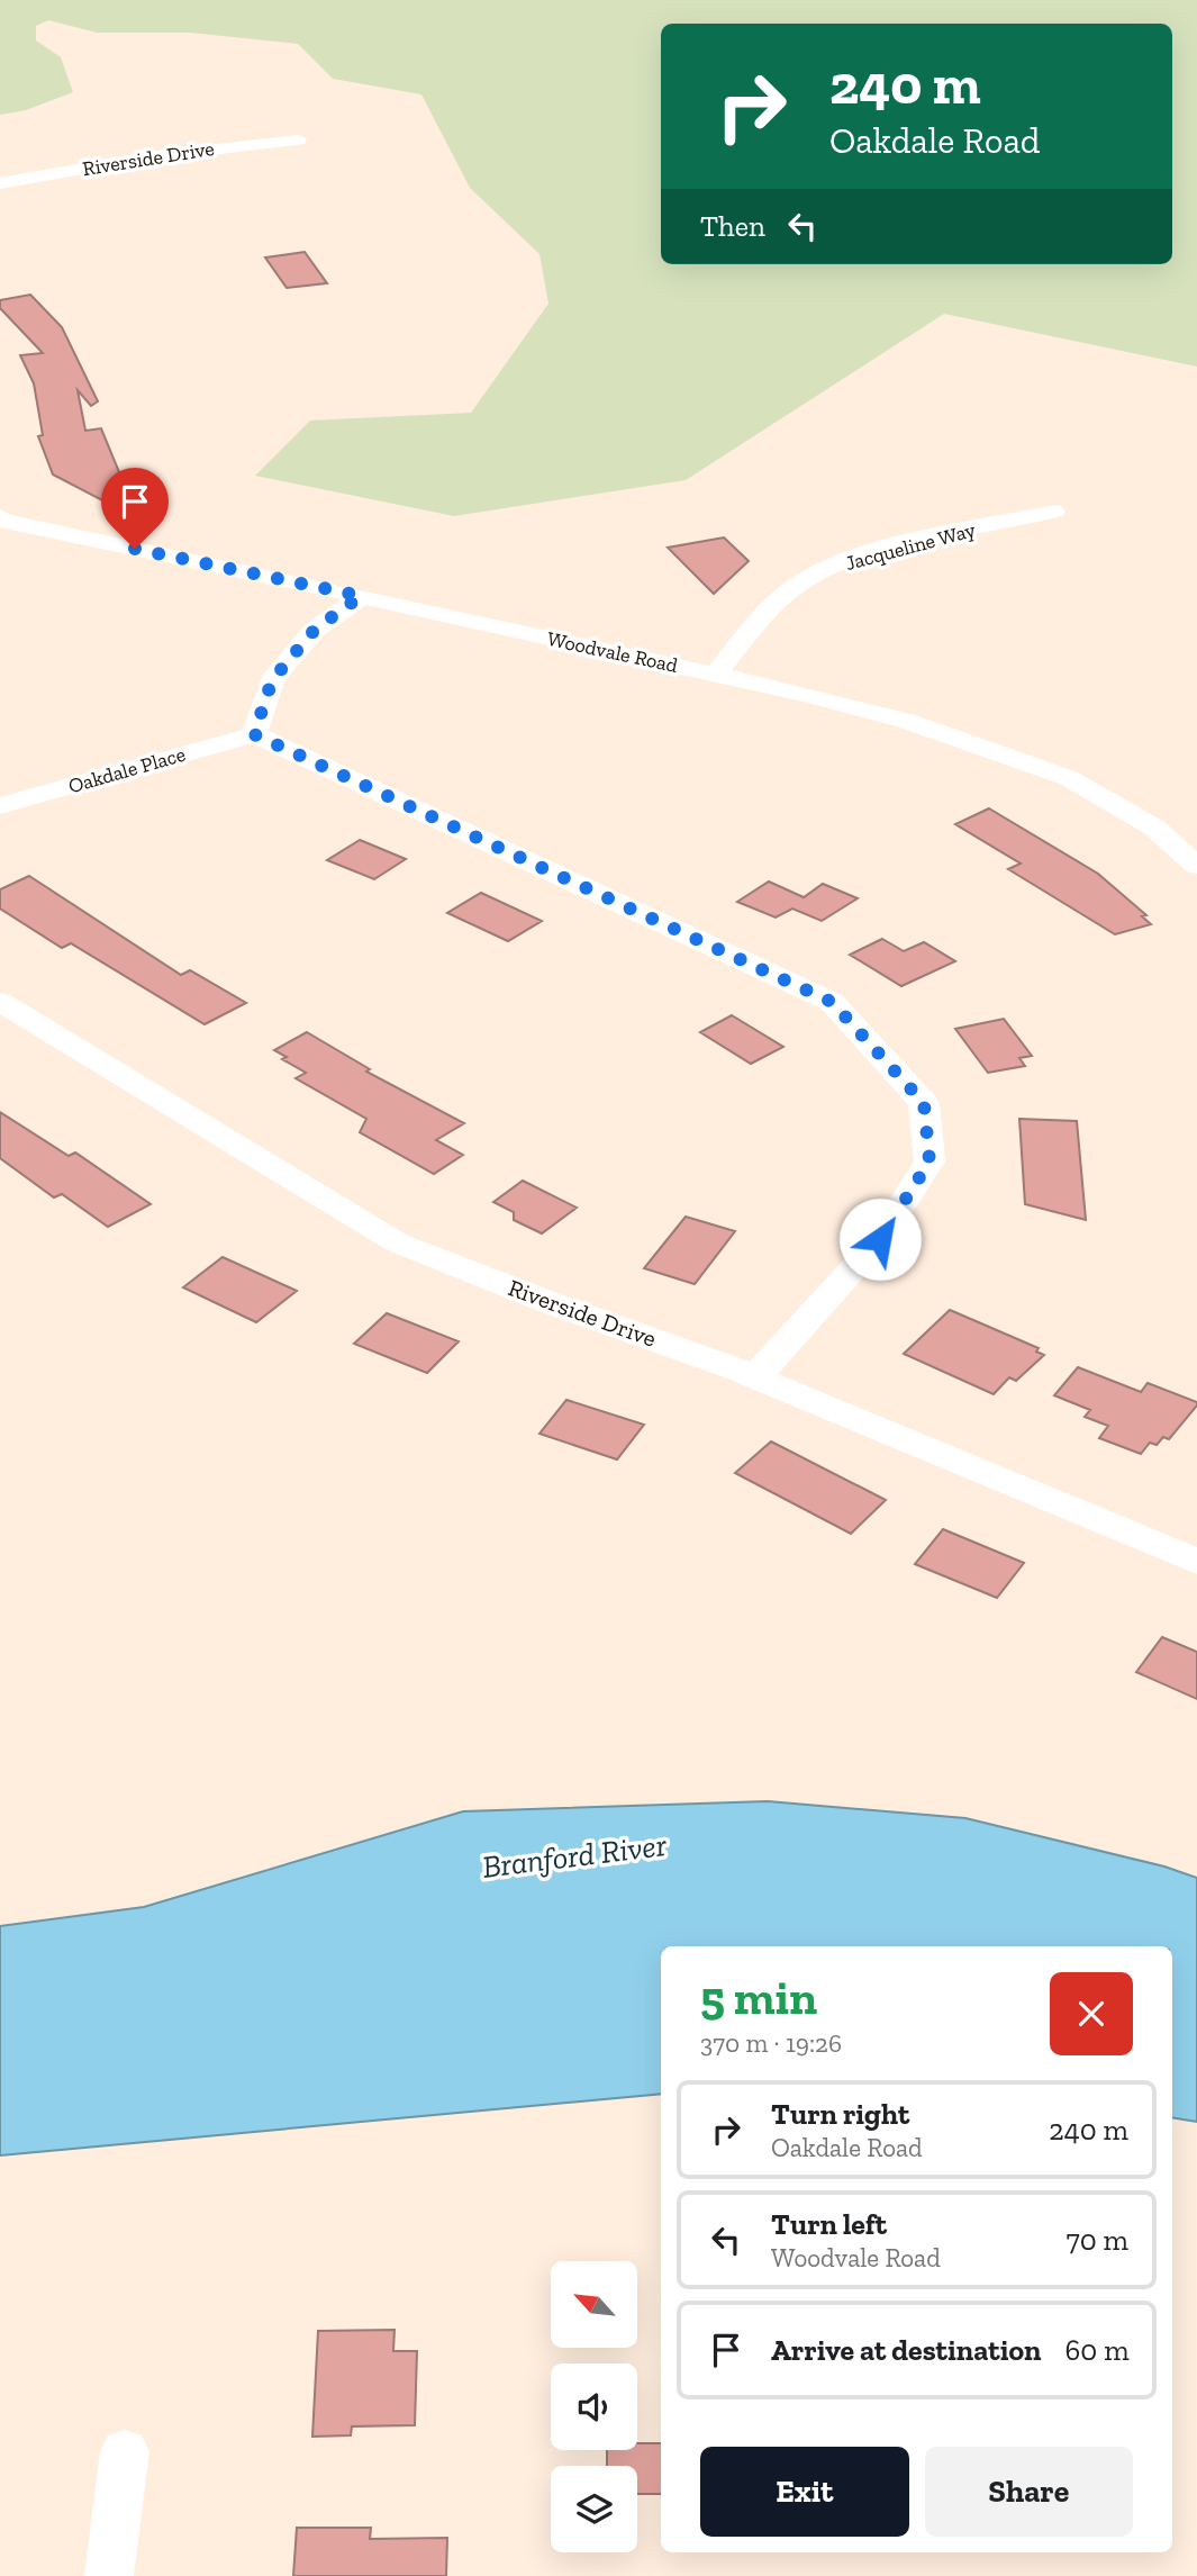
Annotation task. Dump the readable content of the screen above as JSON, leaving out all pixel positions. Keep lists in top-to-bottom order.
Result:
{
  "streets": {
    "street": [
      "Riverside Drive",
      "Jacqueline Way",
      "Woodvale Road",
      "Oakdale Place"
    ]
  },
  "crossings": [
    ["Jacqueline Way", "Woodvale Road"]
  ],
  "water": ["Branford River"],
  "north": "top left",
  "page": {
    "turn": ["240 m", "Oakdale Road"],
    "then": "Then",
    "heading": ["5 min", "370 m · 19:26"],
    "list": [
      {
        "name": "Turn right",
        "note": "Oakdale Road",
        "value": "240 m"
      },
      {
        "name": "Turn left",
        "note": "Woodvale Road",
        "value": "70 m"
      },
      {
        "name": "Arrive at destination",
        "value": "60 m"
      }
    ],
    "buttons": ["Exit", "Share"]
  }
}
